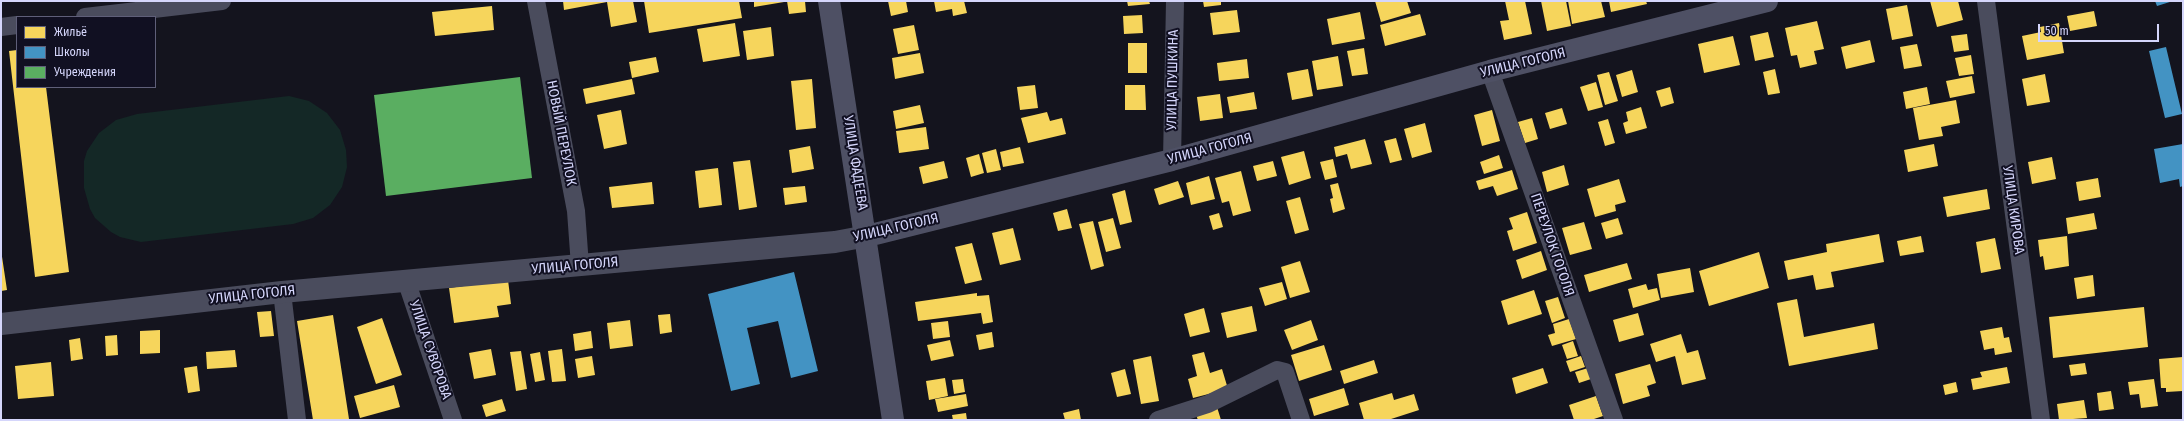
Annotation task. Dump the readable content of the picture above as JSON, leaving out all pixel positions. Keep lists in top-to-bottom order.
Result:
{
  "streets": {
    "main road": ["УЛИЦА ГОГОЛЯ", "УЛИЦА ФАДЕЕВА"],
    "street": [
      "УЛИЦА ПУШКИНА",
      "НОВЫЙ ПЕРЕУЛОК",
      "УЛИЦА КИРОВА",
      "ПЕРЕУЛОК ГОГОЛЯ",
      "УЛИЦА СУВОРОВА"
    ]
  },
  "crossings": [
    ["УЛИЦА ГОГОЛЯ", "УЛИЦА ПУШКИНА"],
    ["УЛИЦА ГОГОЛЯ", "НОВЫЙ ПЕРЕУЛОК"],
    ["УЛИЦА ГОГОЛЯ", "УЛИЦА ФАДЕЕВА"],
    ["УЛИЦА ГОГОЛЯ", "ПЕРЕУЛОК ГОГОЛЯ"],
    ["УЛИЦА ГОГОЛЯ", "УЛИЦА СУВОРОВА"]
  ],
  "legend": ["Жильё", "Школы", "Учреждения"],
  "scale_bar": "50 m"
}
